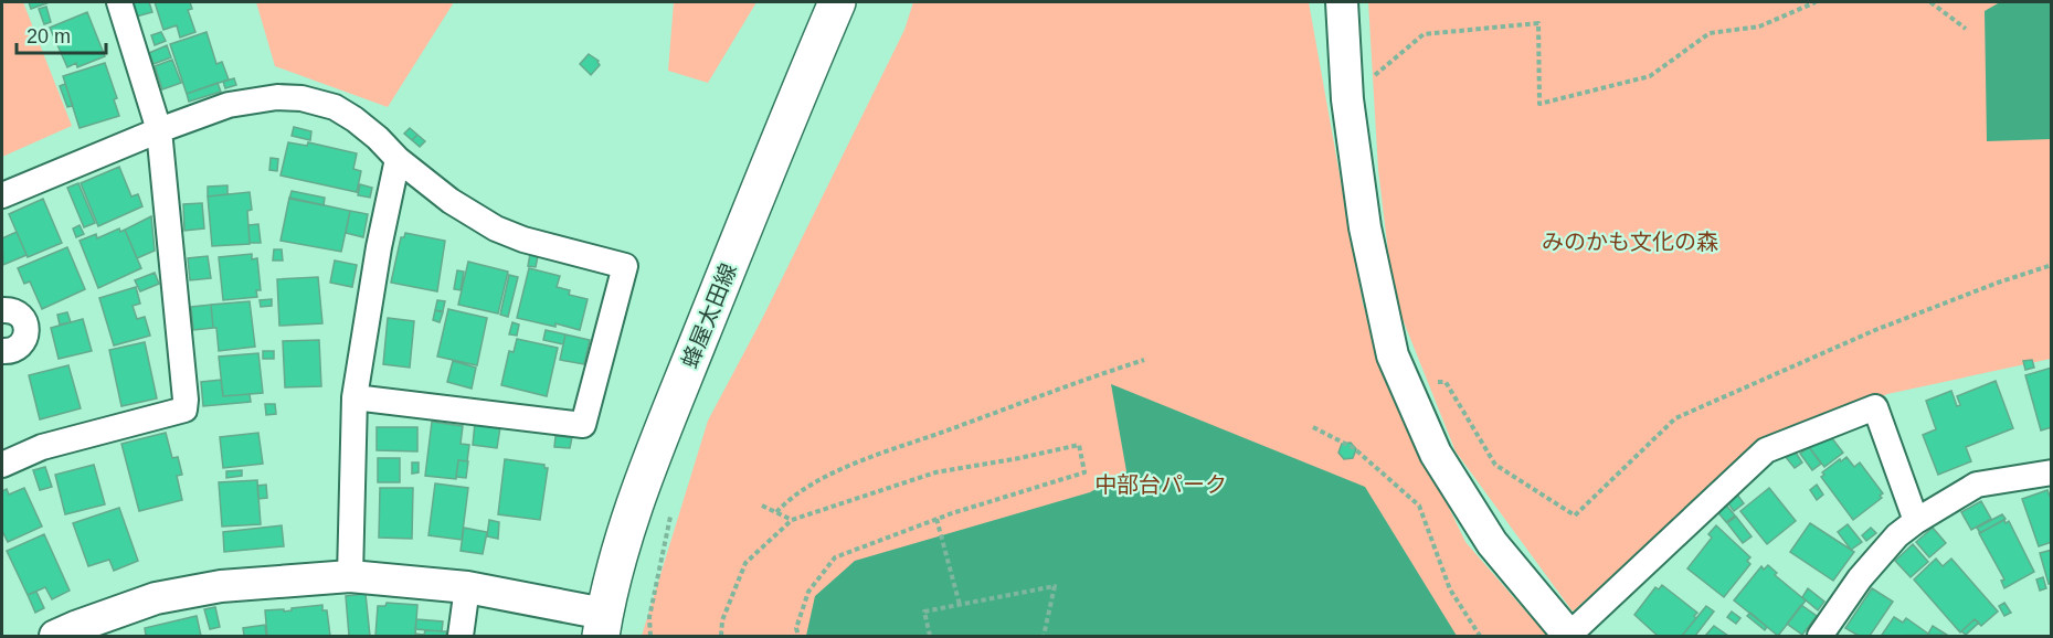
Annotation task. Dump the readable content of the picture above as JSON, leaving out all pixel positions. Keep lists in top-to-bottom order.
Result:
{
  "streets": {
    "main road": ["蜂屋太田線"]
  },
  "parks": ["みのかも文化の森", "中部台パーク"],
  "scale_bar": "20 m"
}
